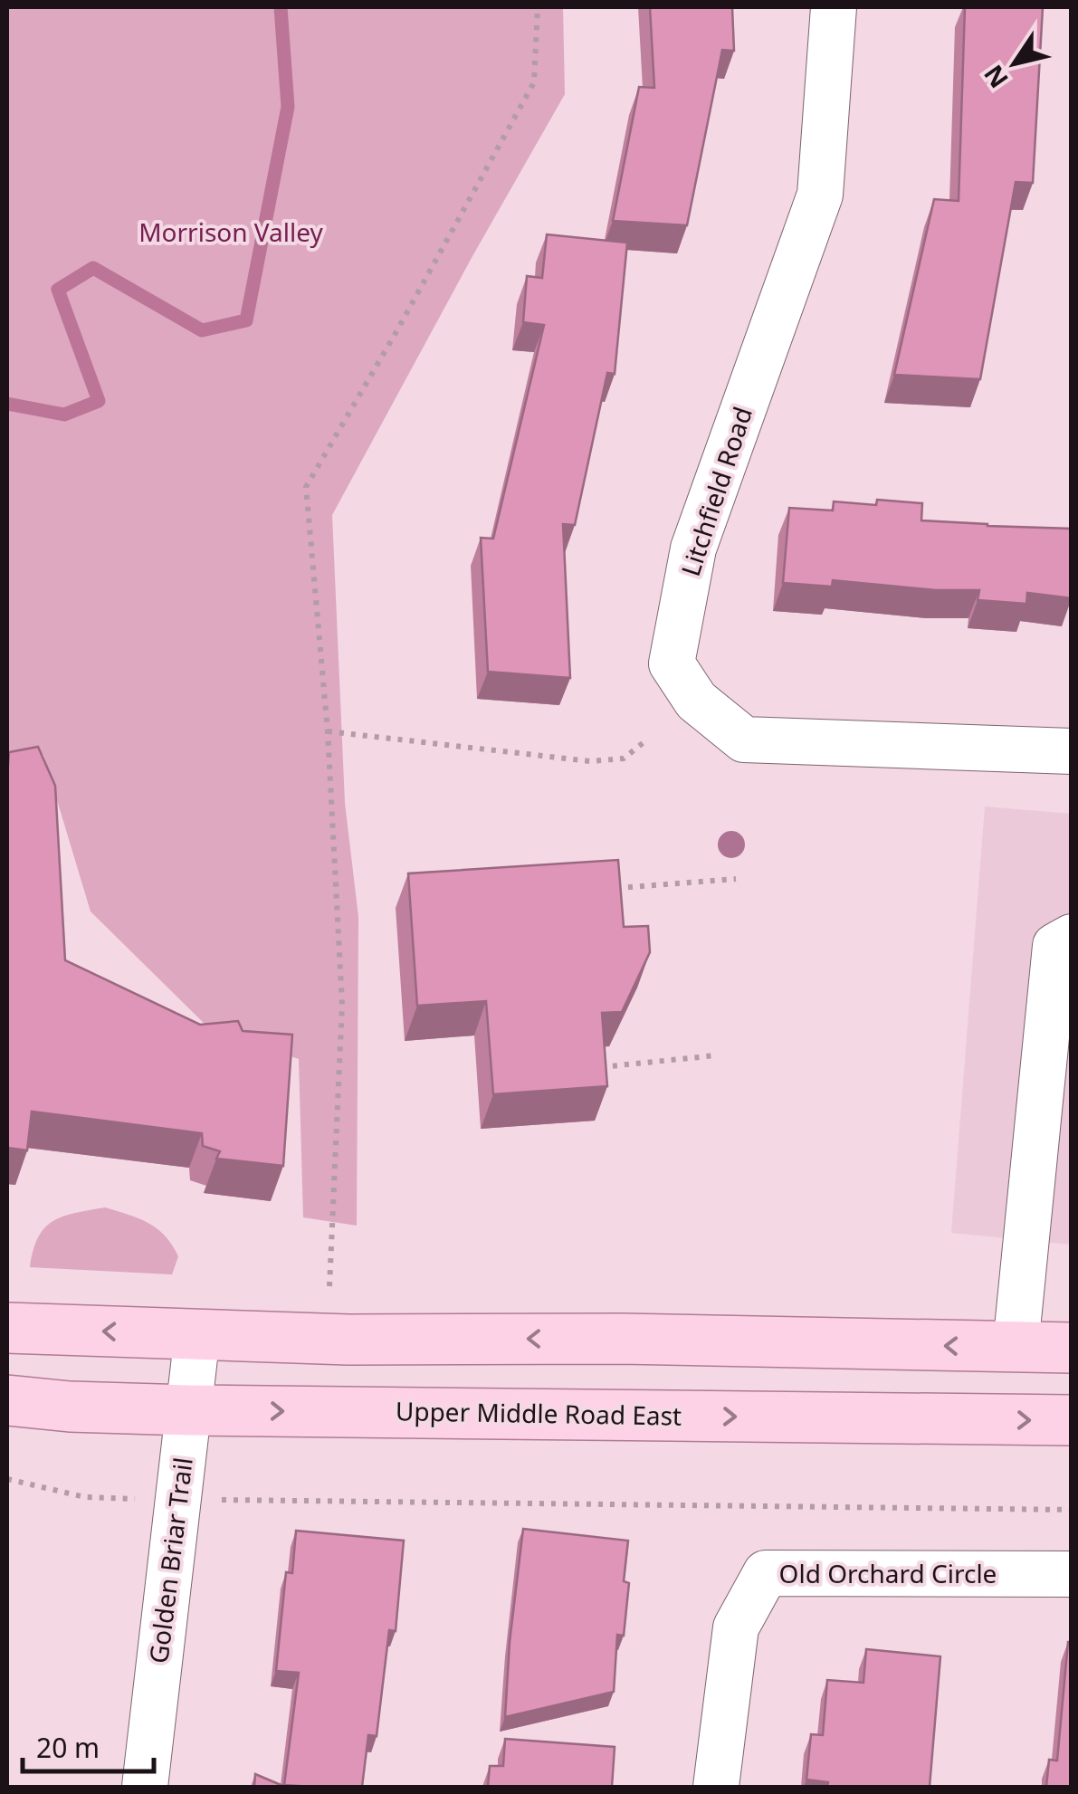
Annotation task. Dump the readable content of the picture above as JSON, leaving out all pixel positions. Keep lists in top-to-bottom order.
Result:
{
  "streets": {
    "main road": ["Upper Middle Road East"],
    "street": ["Litchfield Road", "Golden Briar Trail", "Old Orchard Circle"]
  },
  "crossings": [
    ["Upper Middle Road East", "Golden Briar Trail"]
  ],
  "parks": ["Morrison Valley"],
  "scale_bar": "20 m",
  "north": "bottom left"
}
